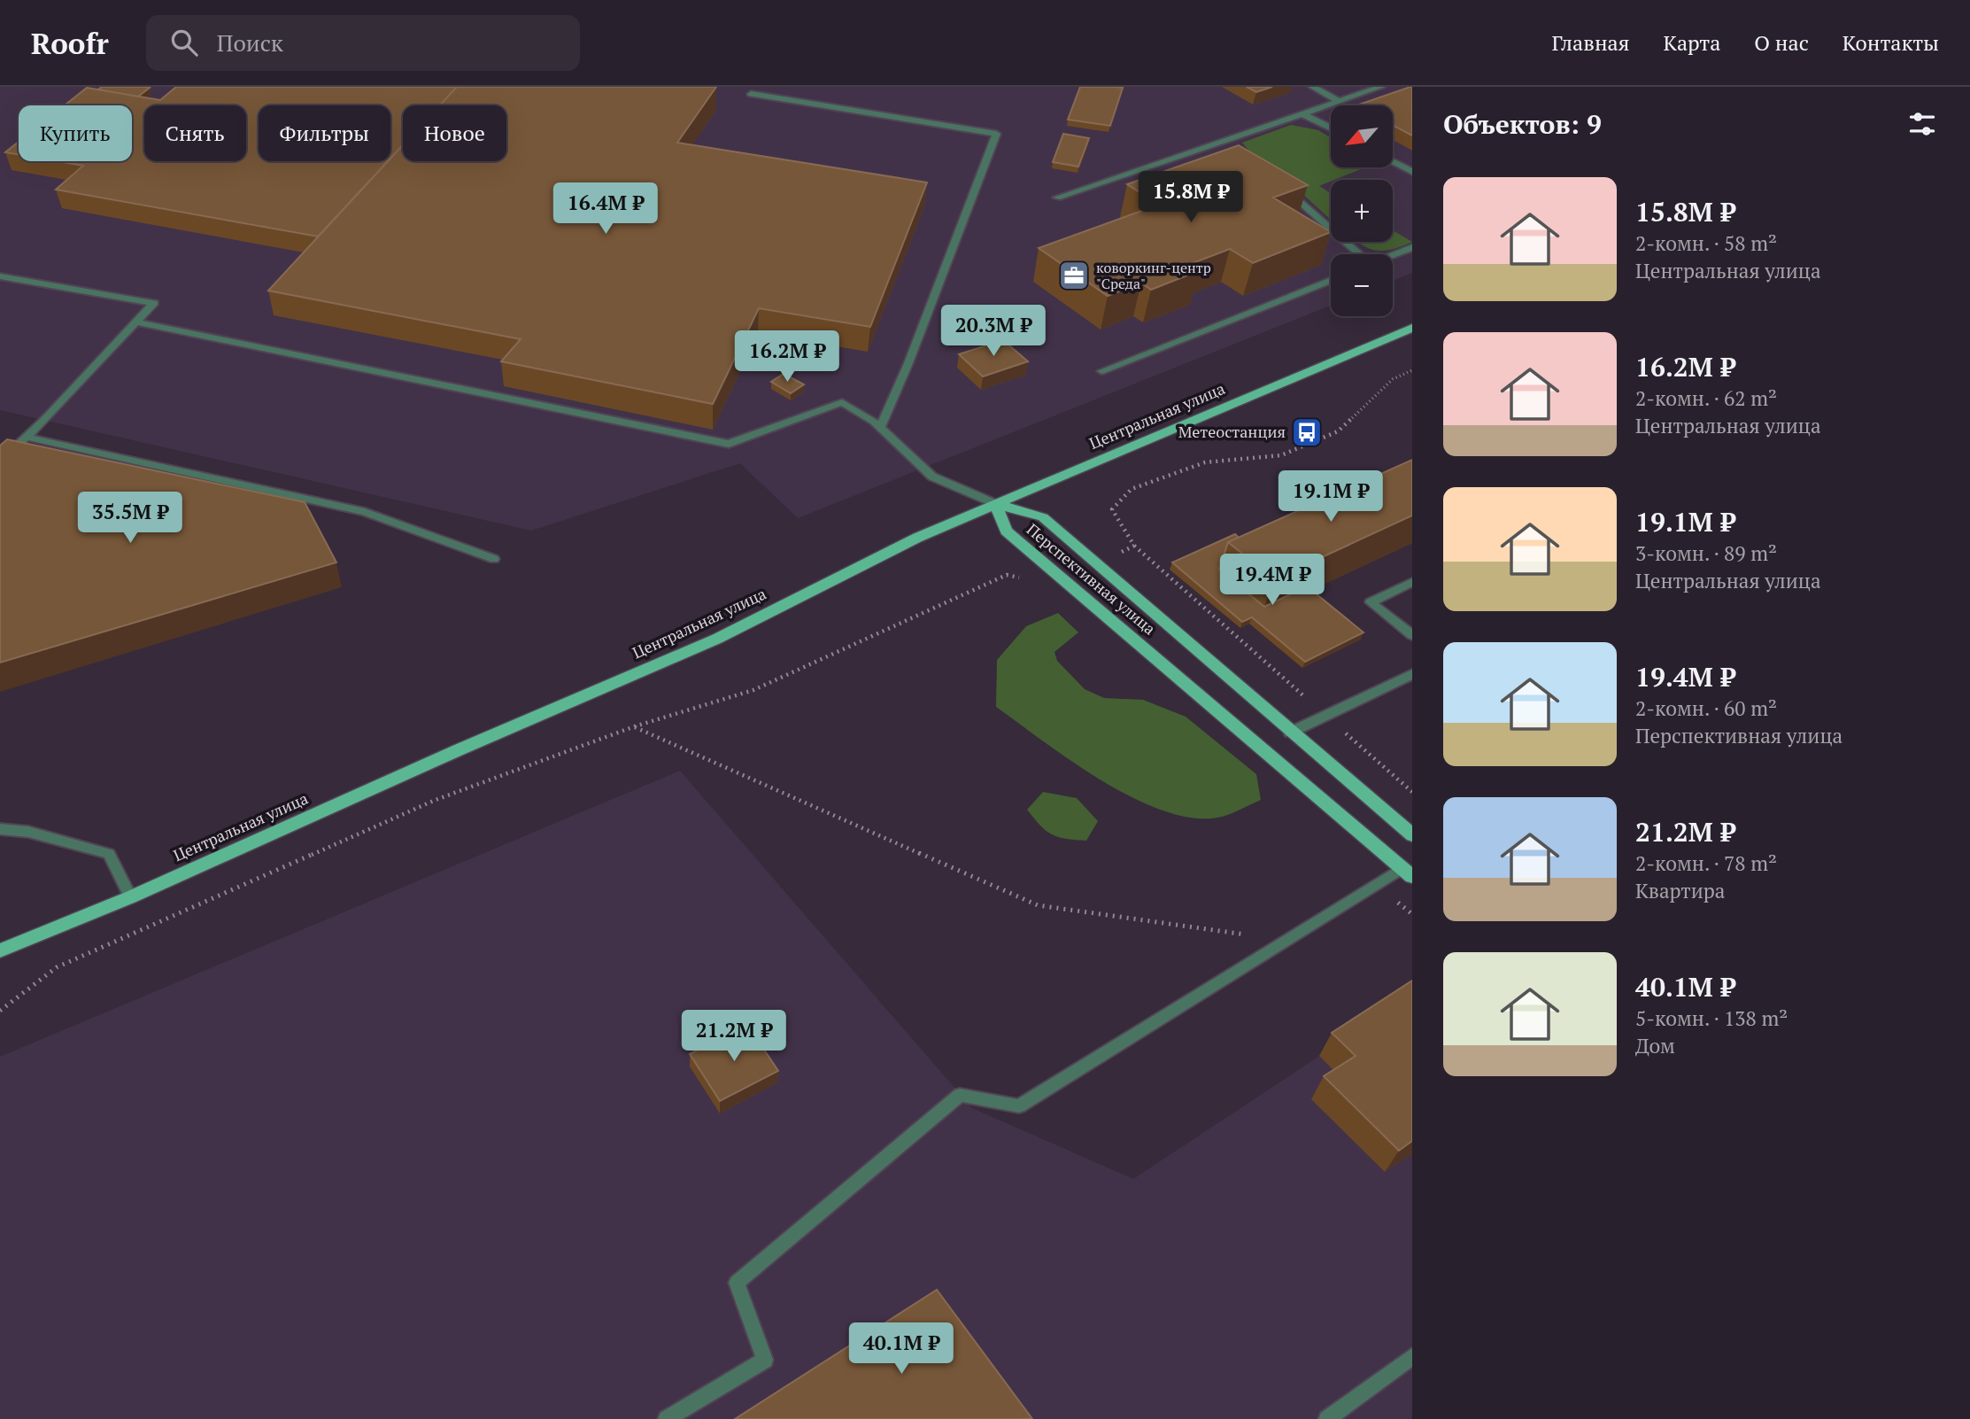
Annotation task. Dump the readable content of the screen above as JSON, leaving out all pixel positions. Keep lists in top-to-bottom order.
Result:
{
  "streets": {
    "main road": ["Центральная улица", "Перспективная улица"]
  },
  "crossings": [
    ["Центральная улица", "Перспективная улица"]
  ],
  "places": {
    "office": ["коворкинг-центр \"Среда\""],
    "bus stop": ["Метеостанция"]
  },
  "north": "bottom left",
  "page": {
    "header": "Roofr",
    "search": "Поиск",
    "nav": [
      "Главная",
      "Карта",
      "О нас",
      "Контакты"
    ],
    "heading": "Объектов: 9",
    "map_buttons": ["+", "−"],
    "chip": [
      "Купить",
      "Снять",
      "Фильтры",
      "Новое"
    ],
    "list": [
      {
        "name": "15.8M ₽",
        "note": "2-комн. · 58 m² · Центральная улица"
      },
      {
        "name": "16.2M ₽",
        "note": "2-комн. · 62 m² · Центральная улица"
      },
      {
        "name": "19.1M ₽",
        "note": "3-комн. · 89 m² · Центральная улица"
      },
      {
        "name": "19.4M ₽",
        "note": "2-комн. · 60 m² · Перспективная улица"
      },
      {
        "name": "21.2M ₽",
        "note": "2-комн. · 78 m² · Квартира"
      },
      {
        "name": "40.1M ₽",
        "note": "5-комн. · 138 m² · Дом"
      }
    ],
    "price": [
      "15.8M ₽",
      "16.4M ₽",
      "20.3M ₽",
      "16.2M ₽",
      "19.1M ₽",
      "35.5M ₽",
      "19.4M ₽",
      "21.2M ₽",
      "40.1M ₽"
    ]
  }
}
